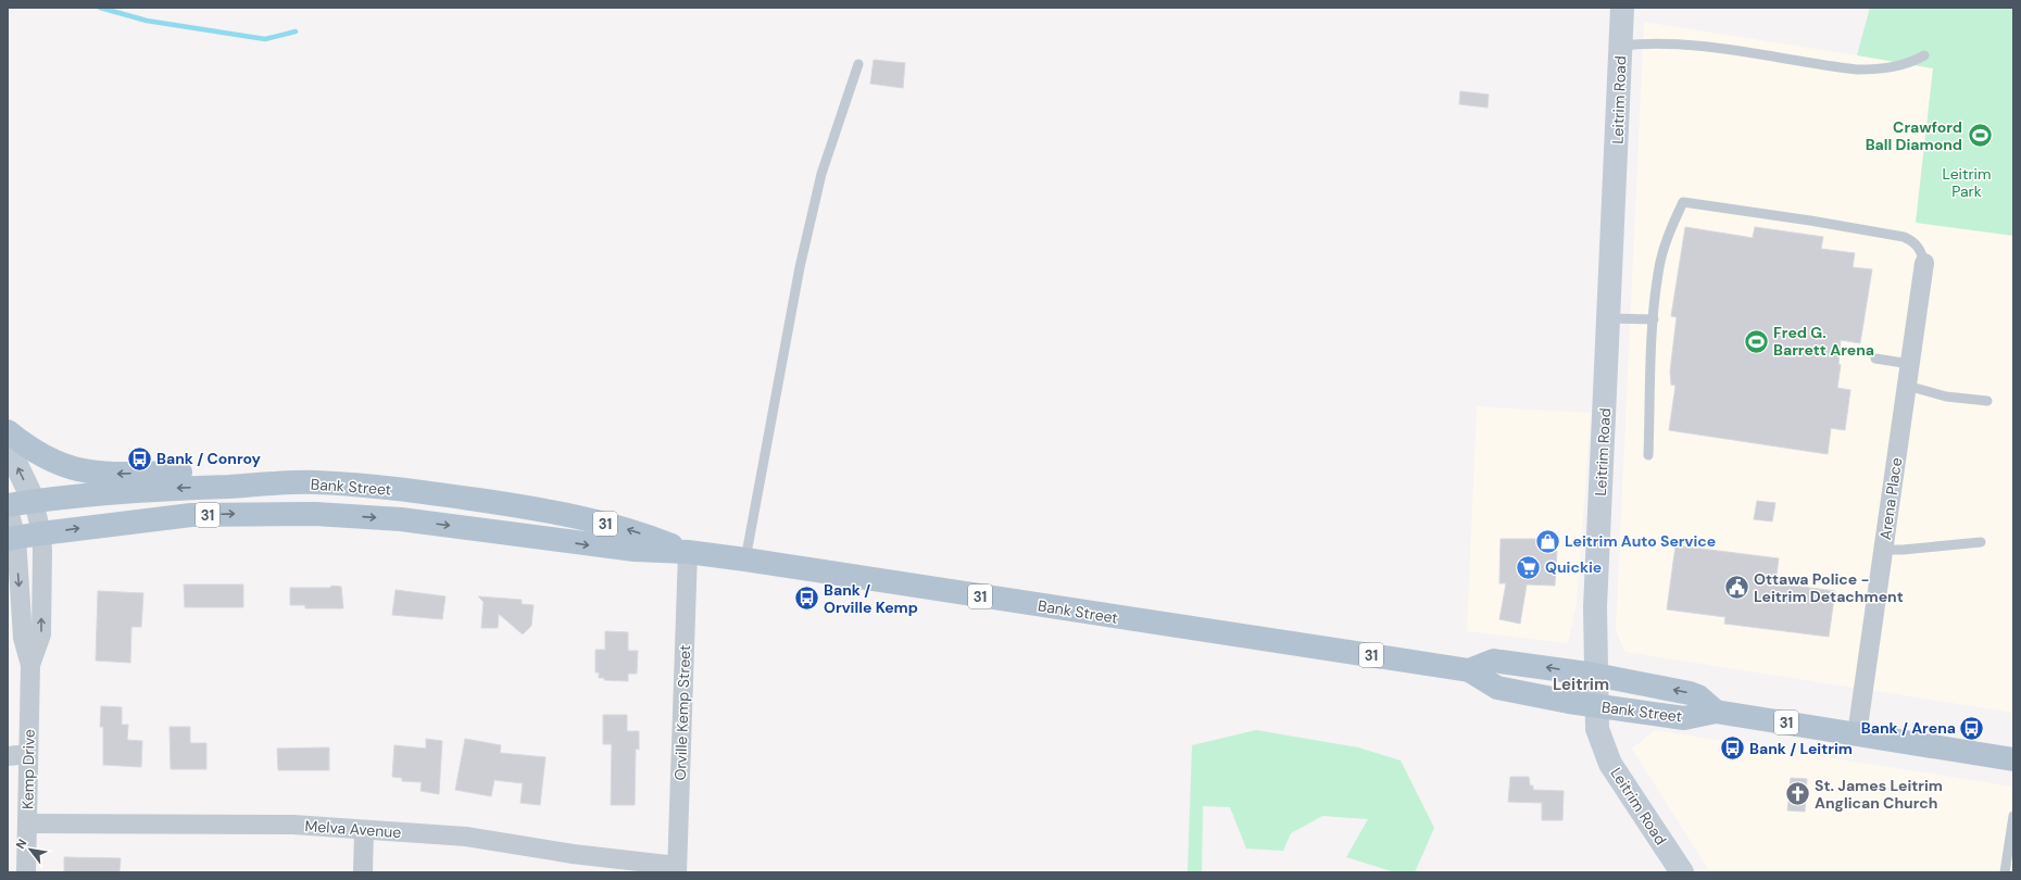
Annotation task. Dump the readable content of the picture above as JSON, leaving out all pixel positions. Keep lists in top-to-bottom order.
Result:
{
  "streets": {
    "main road": ["Leitrim Road", "Bank Street", "31"],
    "street": [
      "Arena Place",
      "Orville Kemp Street",
      "Kemp Drive",
      "Melva Avenue"
    ]
  },
  "crossings": [
    ["Leitrim Road", "Bank Street"],
    ["Bank Street", "Arena Place"],
    ["Bank Street", "Orville Kemp Street"],
    ["Bank Street", "Kemp Drive"],
    ["Orville Kemp Street", "Melva Avenue"],
    ["Kemp Drive", "Melva Avenue"]
  ],
  "districts": ["Leitrim"],
  "parks": ["Leitrim Park"],
  "places": {
    "sports": ["Crawford Ball Diamond", "Fred G. Barrett Arena"],
    "bus stop": [
      "Bank / Conroy",
      "Bank / Orville Kemp",
      "Bank / Arena",
      "Bank / Leitrim"
    ],
    "shop": ["Leitrim Auto Service"],
    "supermarket": ["Quickie"],
    "public building": ["Ottawa Police - Leitrim Detachment"],
    "church": ["St. James Leitrim Anglican Church"]
  },
  "north": "top left"
}
